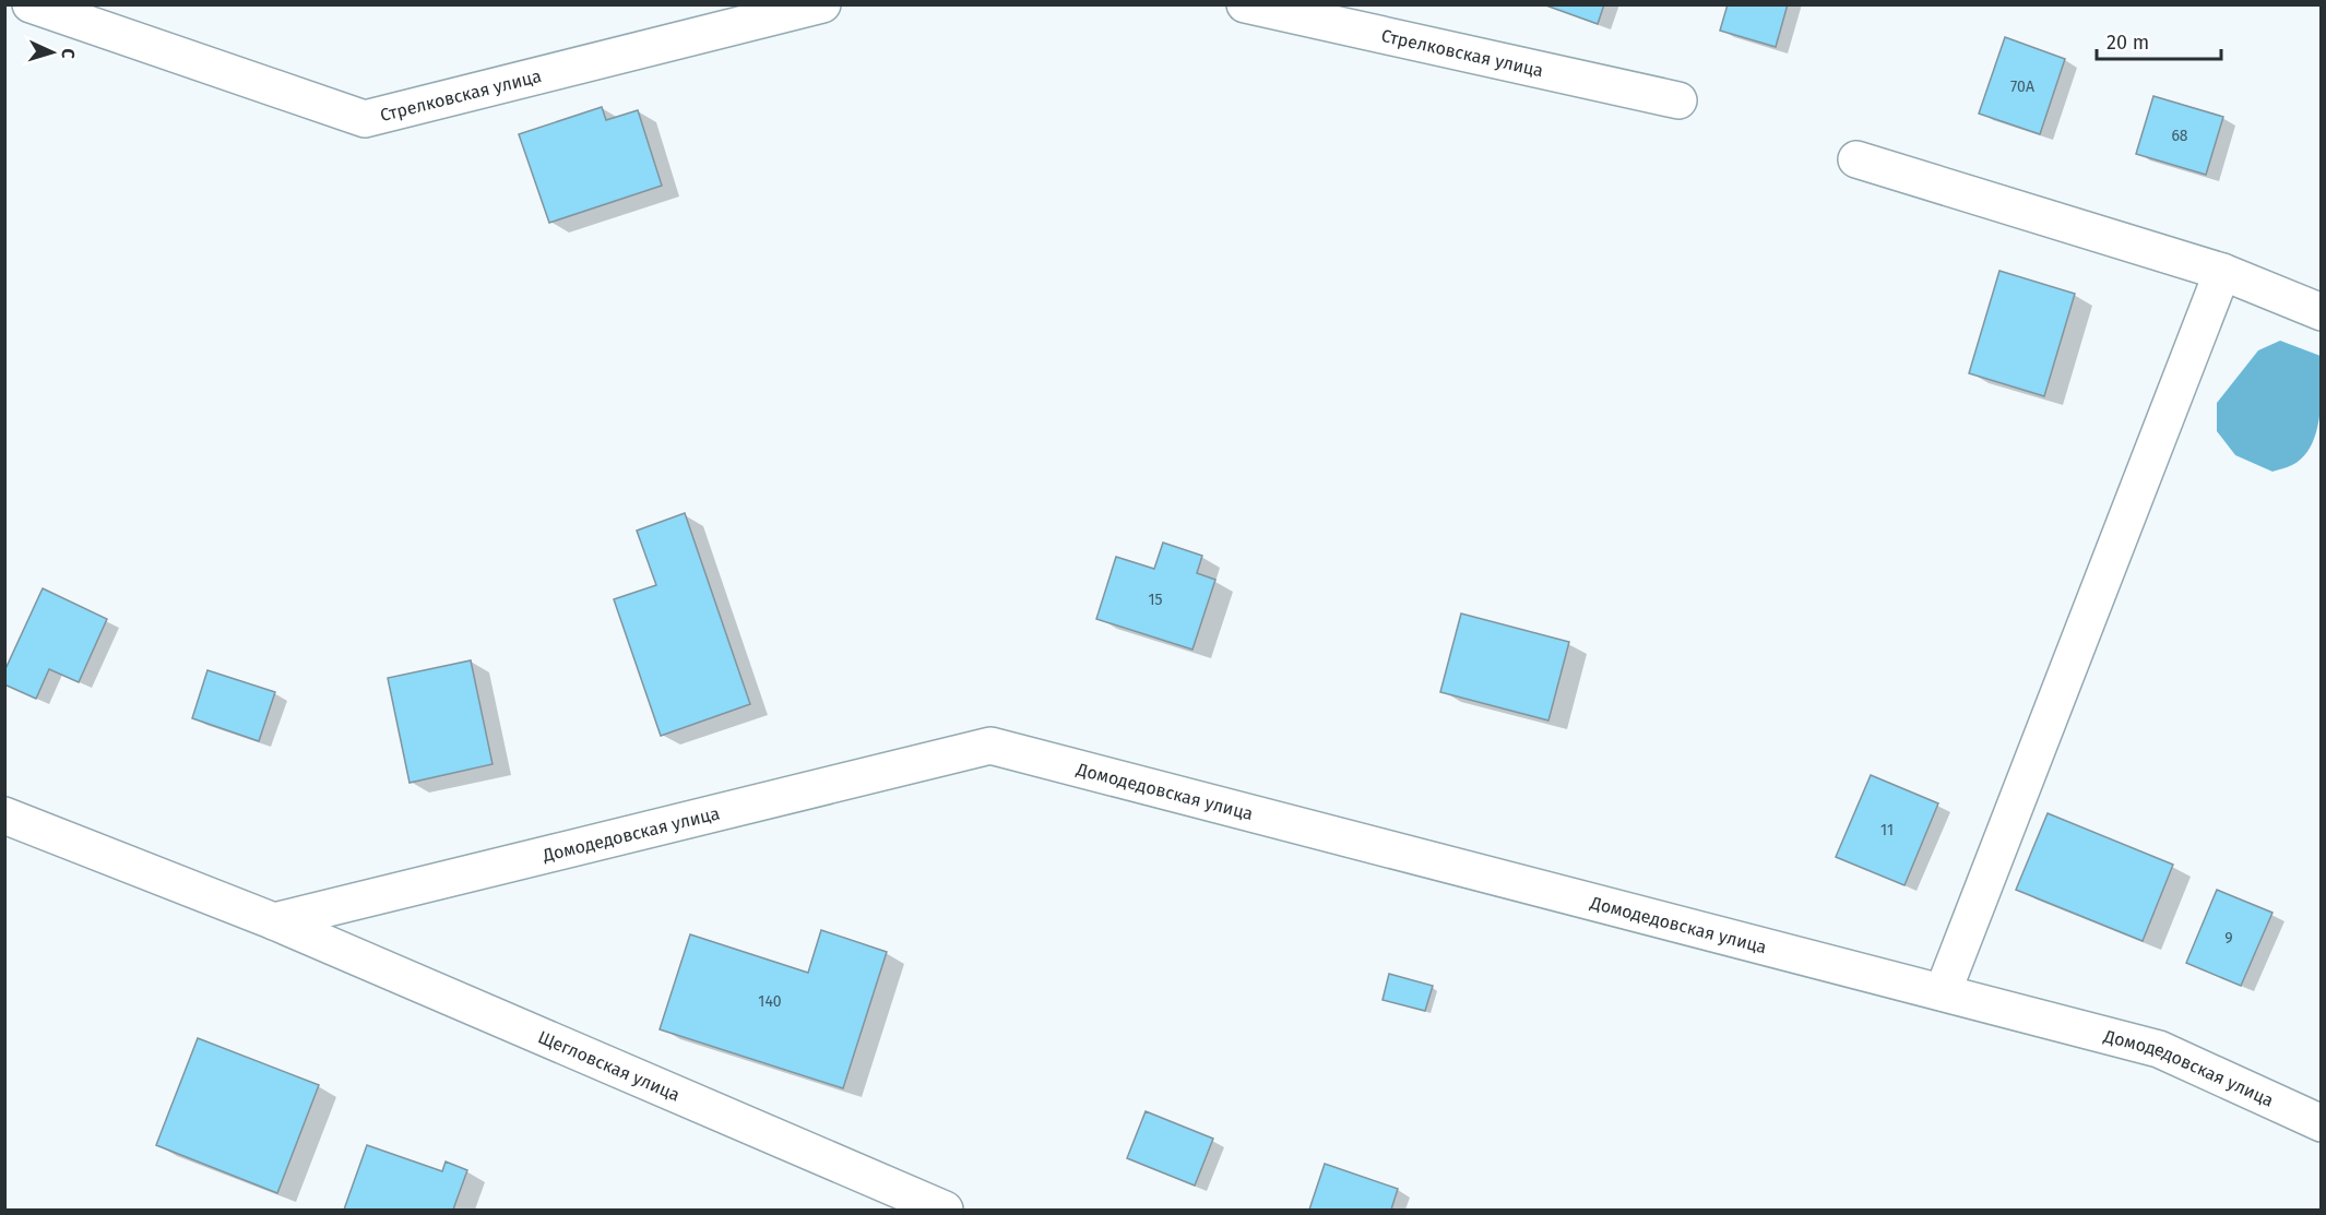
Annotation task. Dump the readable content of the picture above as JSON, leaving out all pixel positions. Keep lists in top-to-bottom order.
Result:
{
  "streets": {
    "street": ["Стрелковская улица", "Домодедовская улица", "Щегловская улица"]
  },
  "crossings": [
    ["Домодедовская улица", "Щегловская улица"]
  ],
  "house_numbers": [
    "70А",
    "68",
    "15",
    "11",
    "9",
    "140"
  ],
  "scale_bar": "20 m",
  "north": "right"
}
